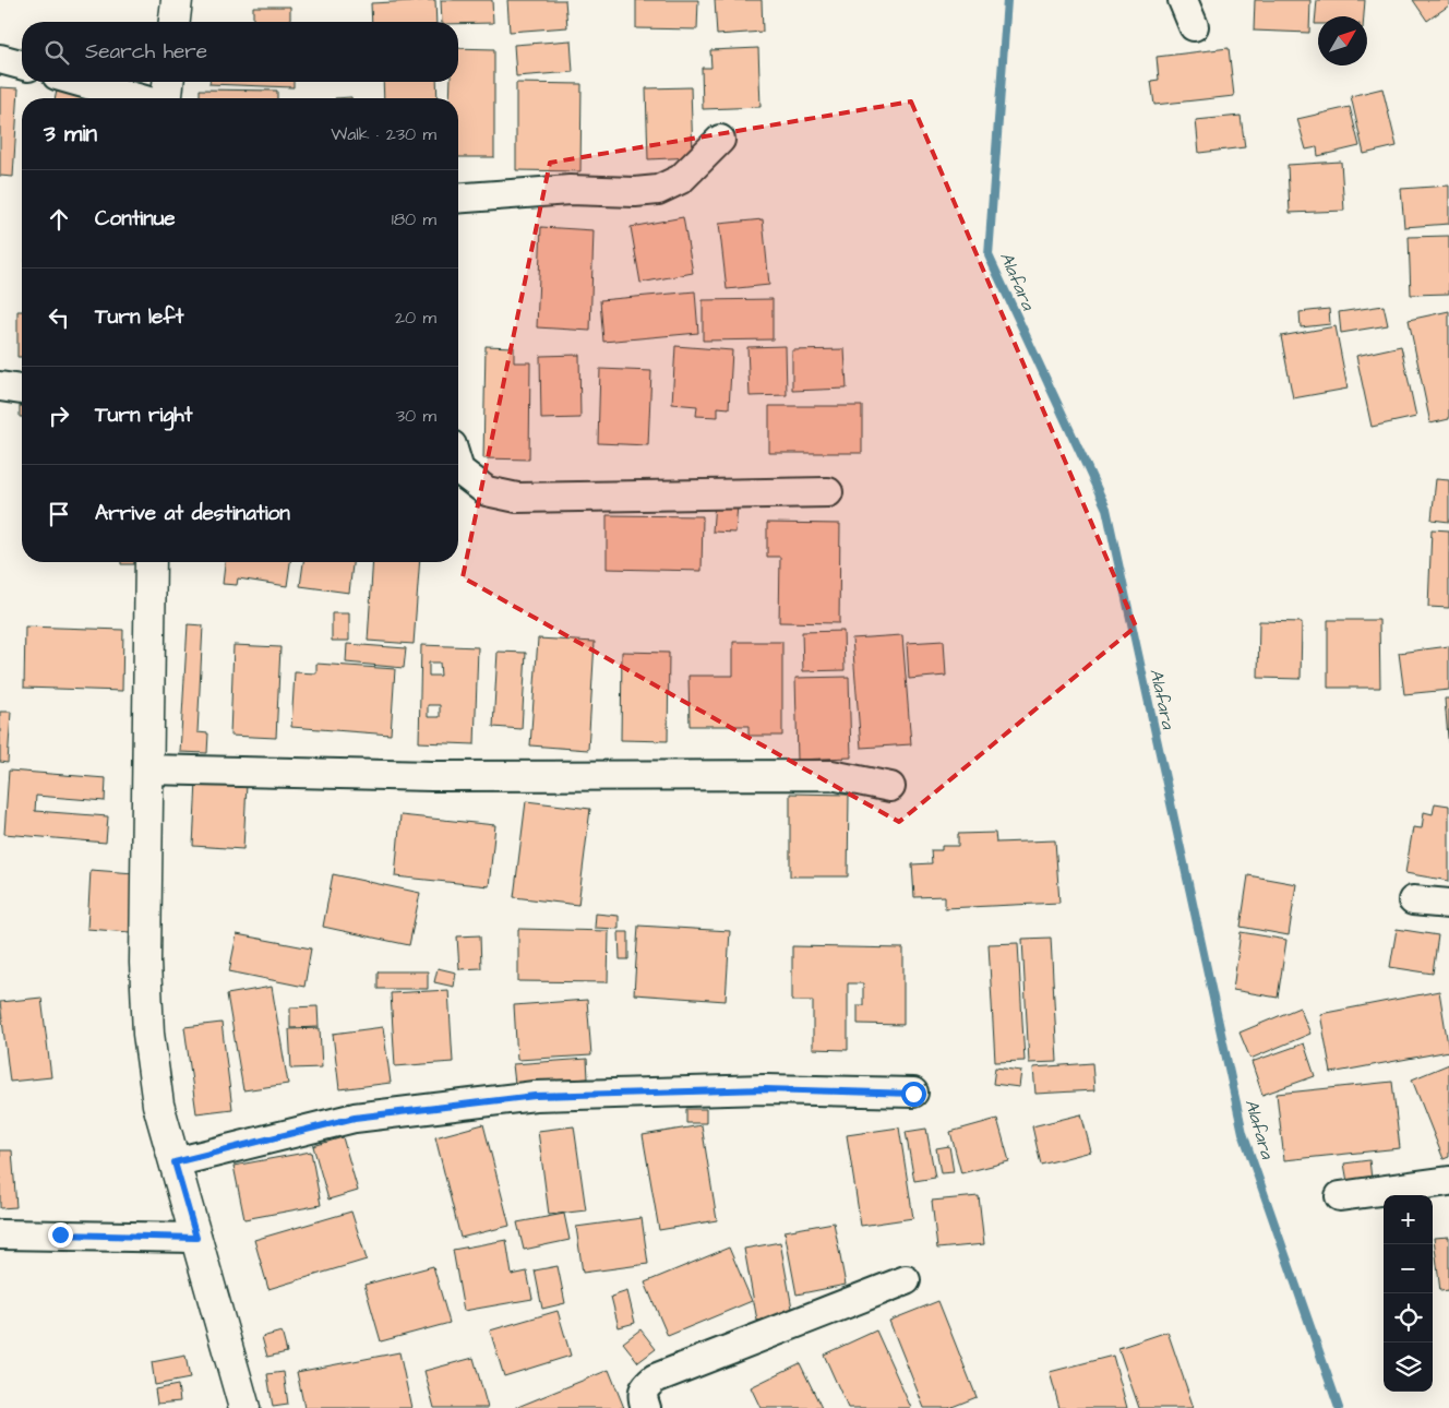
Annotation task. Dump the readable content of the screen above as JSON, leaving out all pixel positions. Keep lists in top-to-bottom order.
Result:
{
  "water": ["Alafara"],
  "north": "top right",
  "page": {
    "search": "Search here",
    "heading": ["3 min", "Walk · 230 m"],
    "list": [
      ["Continue", "180 m"],
      ["Turn left", "20 m"],
      ["Turn right", "30 m"],
      "Arrive at destination"
    ],
    "map_buttons": ["+", "−"]
  }
}
